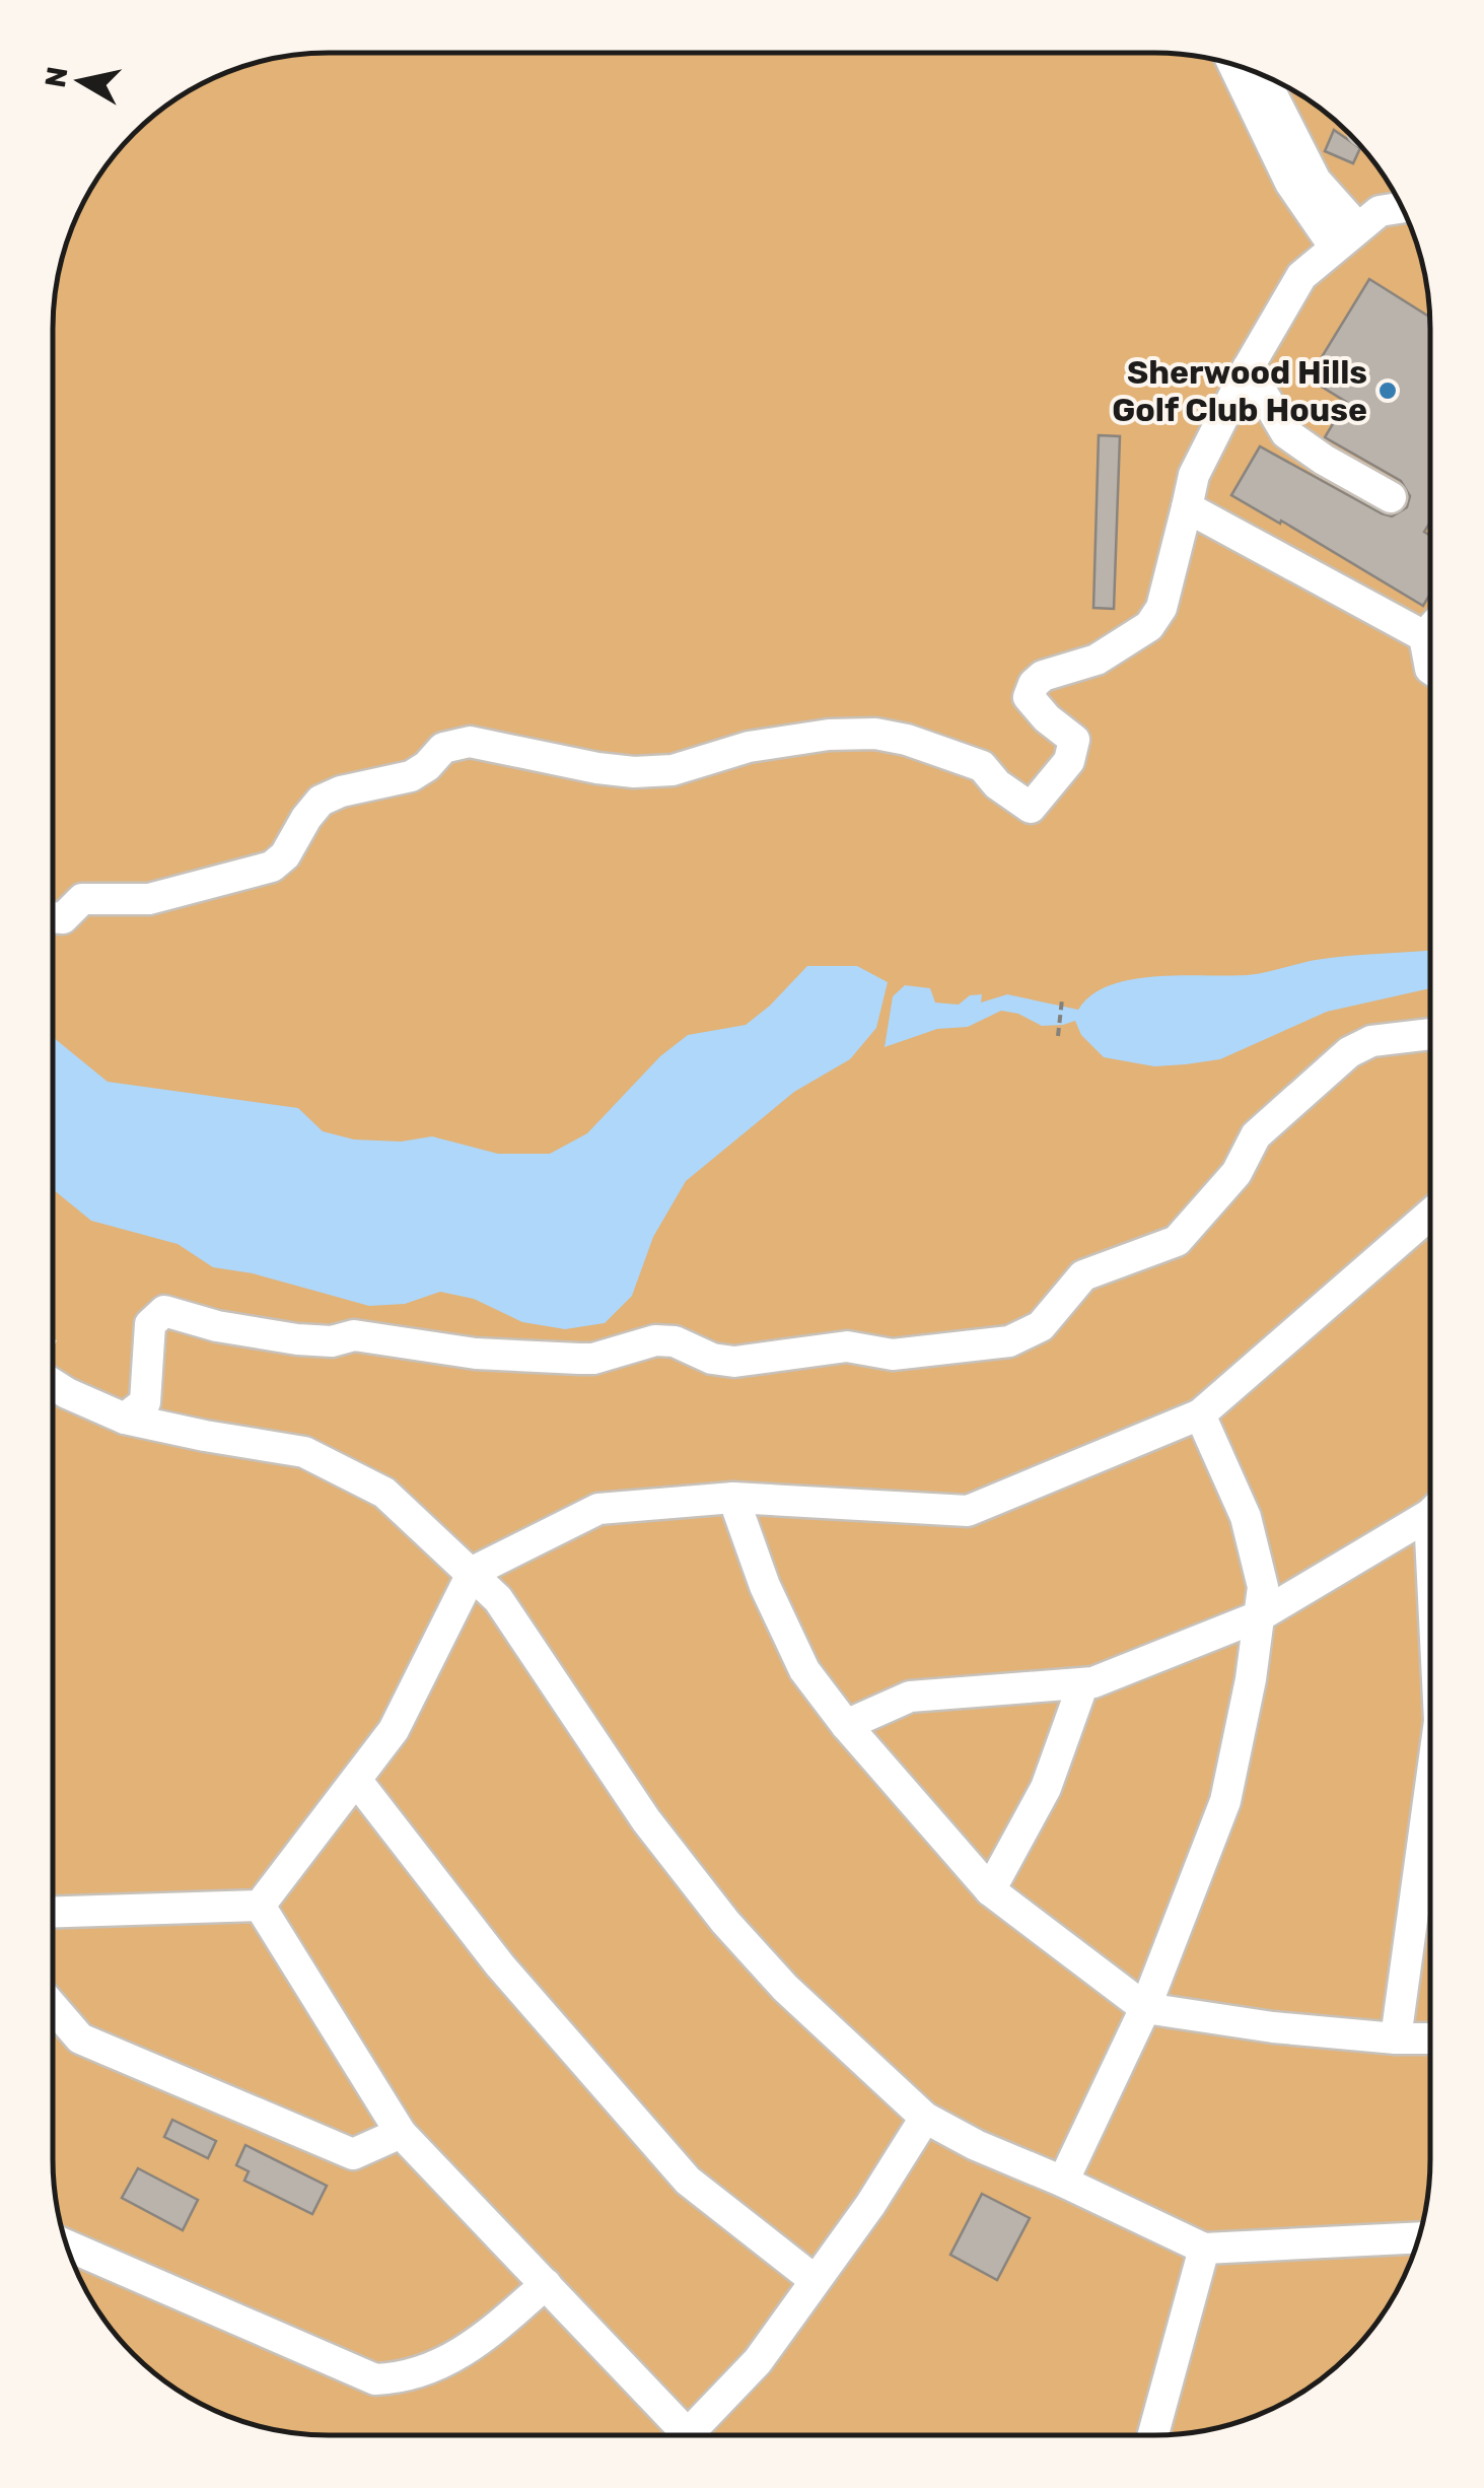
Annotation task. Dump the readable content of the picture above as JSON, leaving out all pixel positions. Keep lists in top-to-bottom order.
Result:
{
  "places": ["Sherwood Hills Golf Club House"],
  "north": "left"
}
